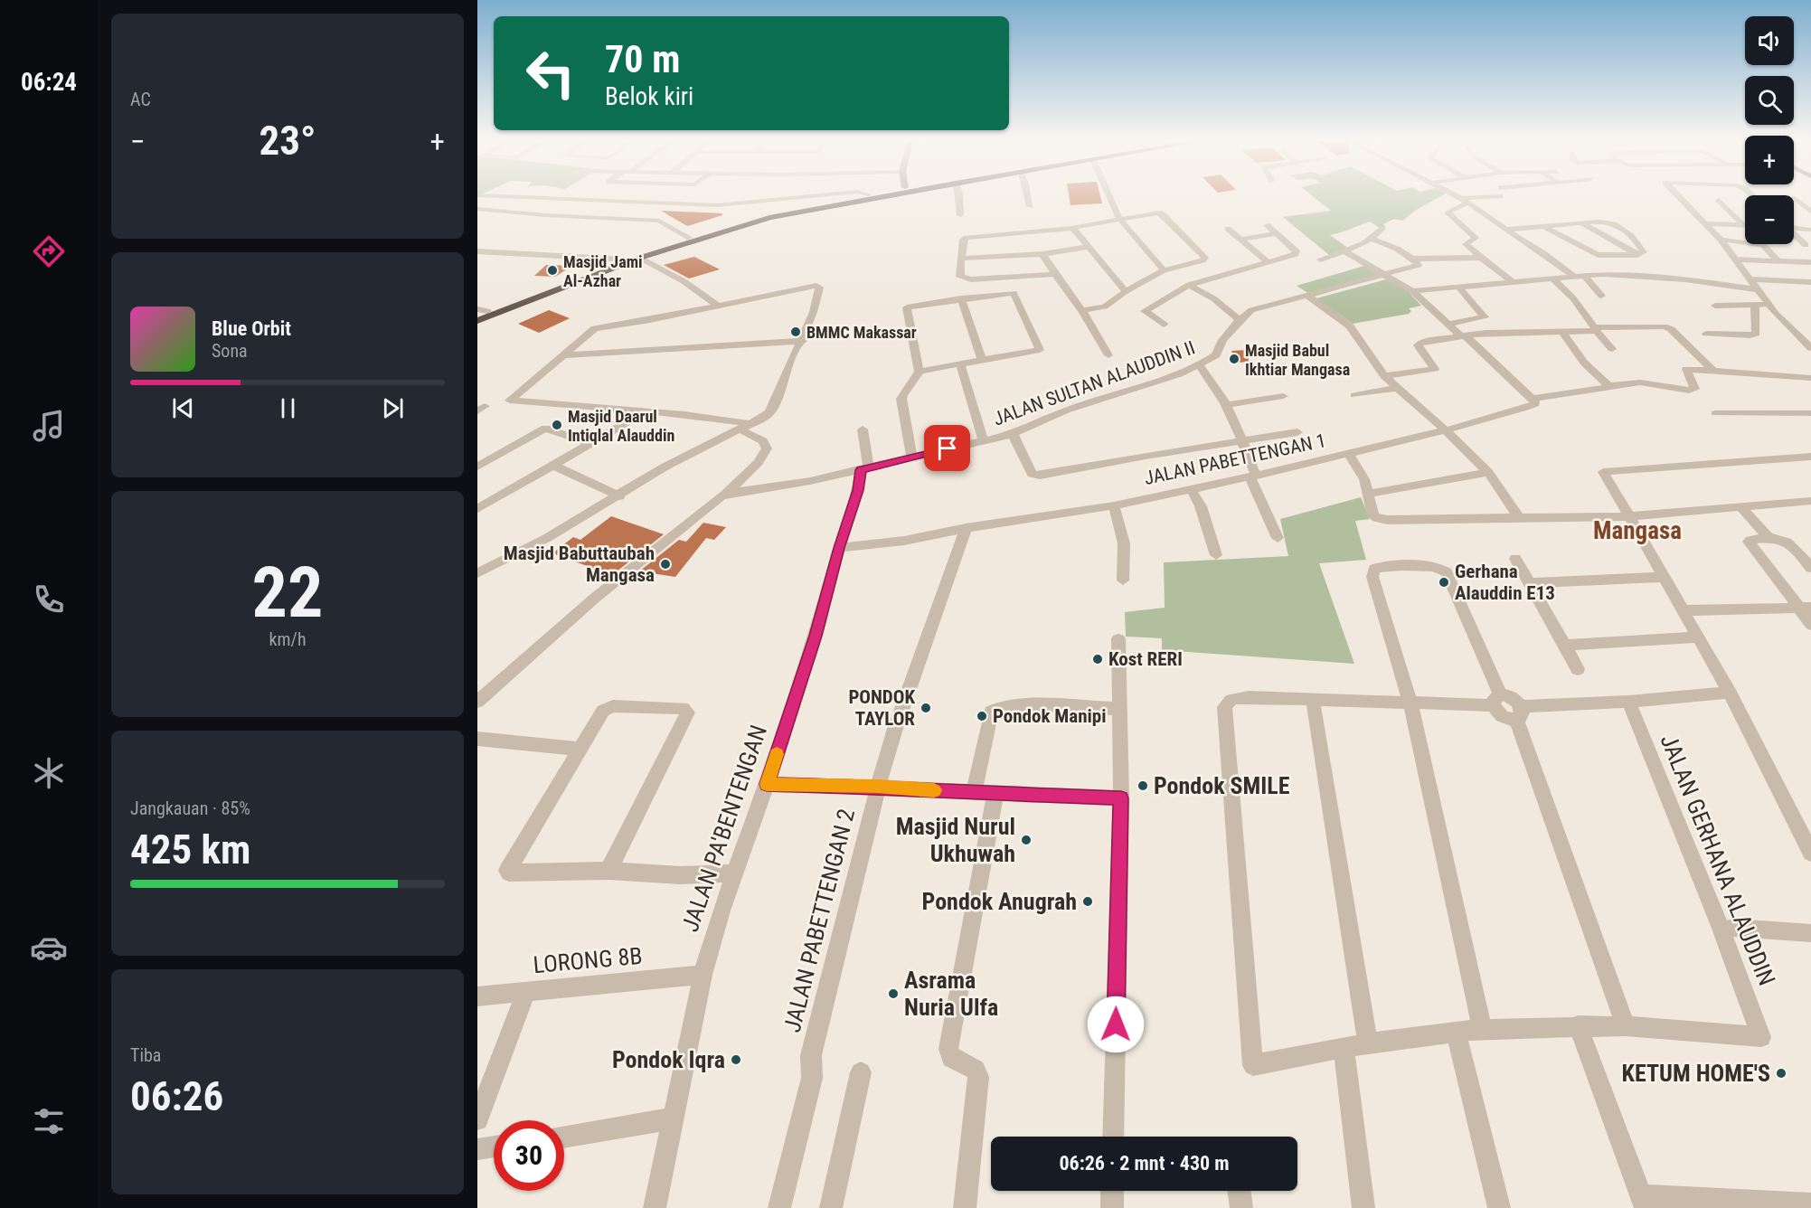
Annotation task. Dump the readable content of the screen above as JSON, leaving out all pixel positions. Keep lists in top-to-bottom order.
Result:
{
  "streets": {
    "street": [
      "JALAN SULTAN ALAUDDIN II",
      "JALAN PABETTENGAN 1",
      "JALAN PA'BENTENGAN",
      "JALAN GERHANA ALAUDDIN",
      "JALAN PABETTENGAN 2",
      "LORONG 8B"
    ]
  },
  "crossings": [
    ["JALAN SULTAN ALAUDDIN II", "JALAN PA'BENTENGAN"],
    ["JALAN PABETTENGAN 1", "JALAN PA'BENTENGAN"],
    ["JALAN PABETTENGAN 1", "JALAN PABETTENGAN 2"],
    ["JALAN PA'BENTENGAN", "LORONG 8B"]
  ],
  "districts": ["Mangasa"],
  "places": [
    "Masjid Jami Al-Azhar",
    "BMMC Makassar",
    "Masjid Babul Ikhtiar Mangasa",
    "Masjid Daarul Intiqlal Alauddin",
    "Masjid Babuttaubah Mangasa",
    "Gerhana Alauddin E13",
    "Kost RERI",
    "PONDOK TAYLOR",
    "Pondok Manipi",
    "Pondok SMILE",
    "Masjid Nurul Ukhuwah",
    "Pondok Anugrah",
    "Asrama Nuria Ulfa",
    "Pondok Iqra",
    "KETUM HOME'S"
  ],
  "page": {
    "tabs": "06:24",
    "tile": [
      "AC",
      ["22", "km/h"],
      ["Jangkauan · 85%", "425 km"],
      ["Tiba", "06:26"]
    ],
    "map_buttons": ["+", "−"],
    "turn": ["70 m", "Belok kiri"],
    "heat": ["−", "23°", "+"],
    "song": ["Blue Orbit", "Sona"],
    "limit": "30",
    "trip": "06:26 · 2 mnt · 430 m"
  }
}
